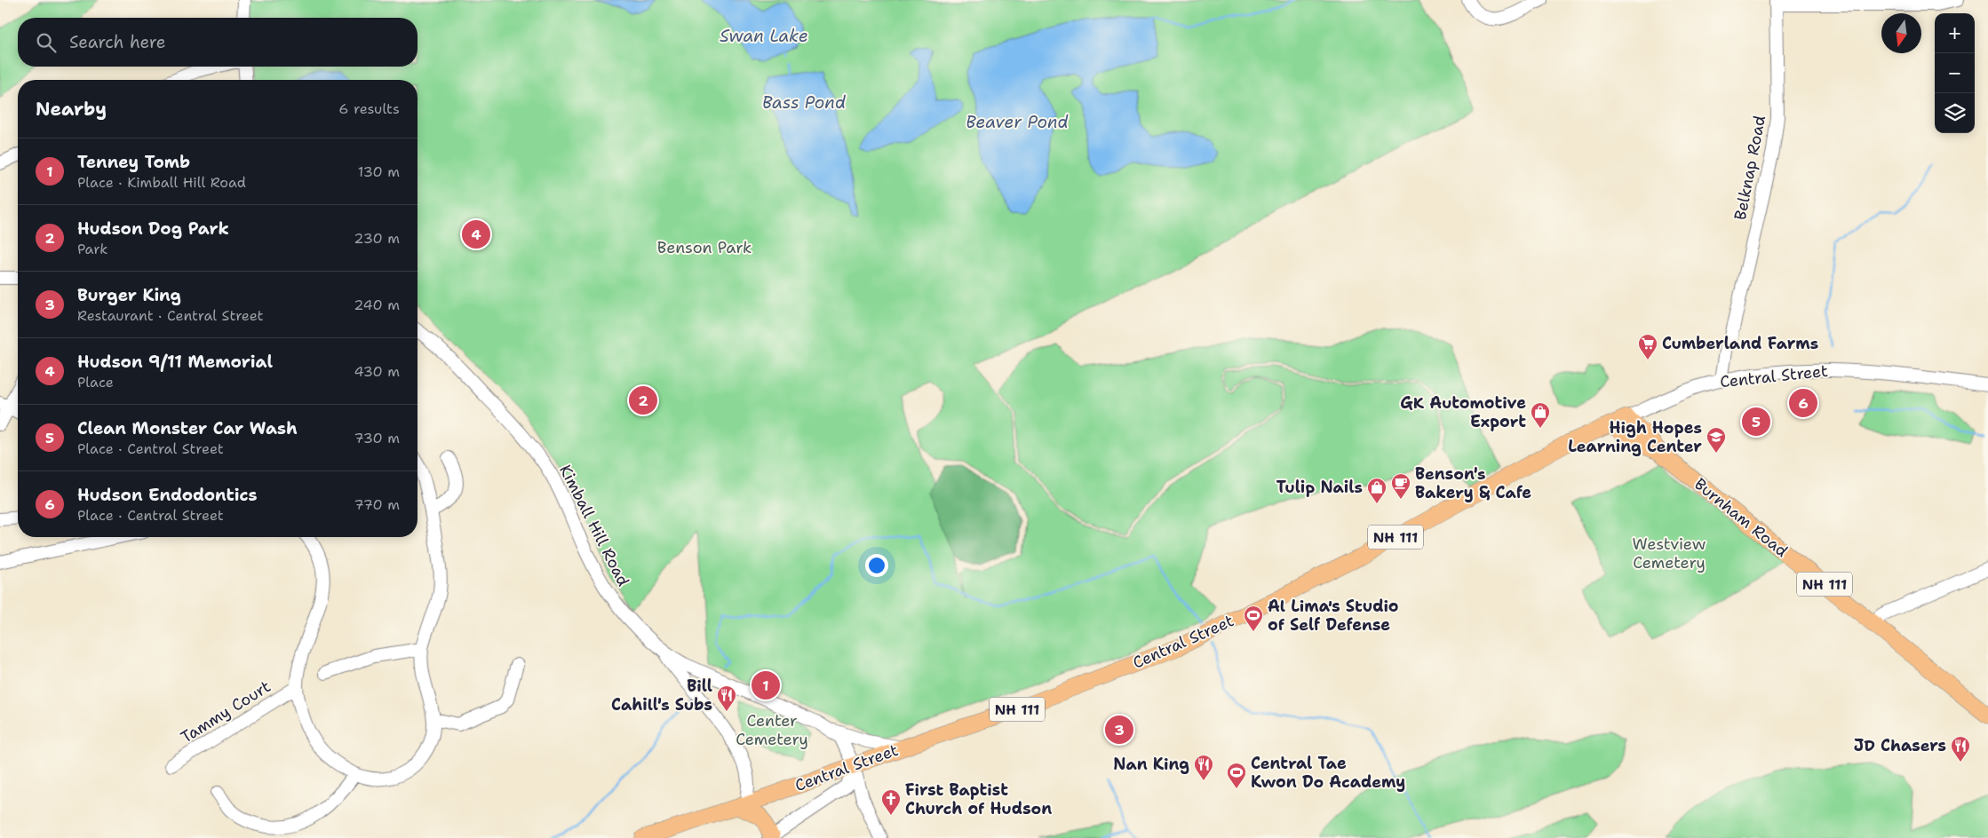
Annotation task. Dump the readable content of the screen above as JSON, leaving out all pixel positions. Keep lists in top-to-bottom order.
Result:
{
  "streets": {
    "main road": ["Central Street", "Burnham Road", "NH 111"],
    "street": ["Belknap Road", "Kimball Hill Road", "Tammy Court"]
  },
  "crossings": [
    ["Belknap Road", "Central Street"],
    ["Central Street", "Burnham Road"],
    ["Central Street", "Kimball Hill Road"]
  ],
  "water": ["Swan Lake", "Bass Pond", "Beaver Pond"],
  "parks": ["Benson Park", "Westview Cemetery", "Center Cemetery"],
  "places": {
    "supermarket": ["Cumberland Farms"],
    "shop": ["GK Automotive Export", "Tulip Nails"],
    "school or university": ["High Hopes Learning Center"],
    "cafe": ["Benson's Bakery & Cafe"],
    "sports": ["Al Lima's Studio of Self Defense", "Central Tae Kwon Do Academy"],
    "restaurant": ["Bill Cahill's Subs", "JD Chasers", "Nan King"],
    "church": ["First Baptist Church of Hudson"]
  },
  "north": "bottom",
  "page": {
    "map_buttons": ["+", "−"],
    "search": "Search here",
    "heading": ["Nearby", "6 results"],
    "list": [
      {
        "mark": "1",
        "name": "Tenney Tomb",
        "note": "Place · Kimball Hill Road",
        "value": "130 m"
      },
      {
        "mark": "2",
        "name": "Hudson Dog Park",
        "note": "Park",
        "value": "230 m"
      },
      {
        "mark": "3",
        "name": "Burger King",
        "note": "Restaurant · Central Street",
        "value": "240 m"
      },
      {
        "mark": "4",
        "name": "Hudson 9/11 Memorial",
        "note": "Place",
        "value": "430 m"
      },
      {
        "mark": "5",
        "name": "Clean Monster Car Wash",
        "note": "Place · Central Street",
        "value": "730 m"
      },
      {
        "mark": "6",
        "name": "Hudson Endodontics",
        "note": "Place · Central Street",
        "value": "770 m"
      }
    ],
    "pins": [
      "4",
      "2",
      "6",
      "5",
      "1",
      "3"
    ]
  }
}
